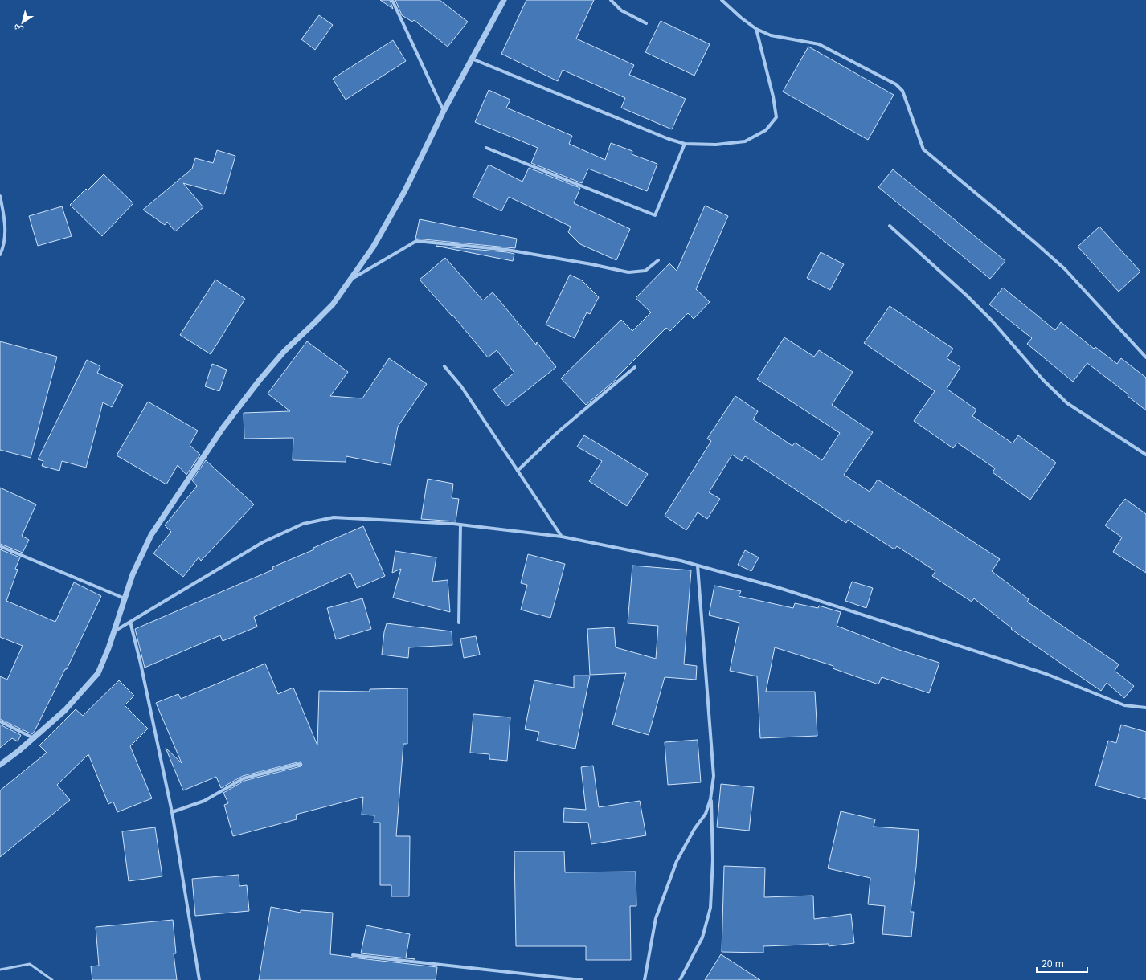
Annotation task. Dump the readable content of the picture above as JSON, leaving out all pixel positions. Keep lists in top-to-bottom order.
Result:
{
  "scale_bar": "20 m",
  "north": "bottom left"
}
